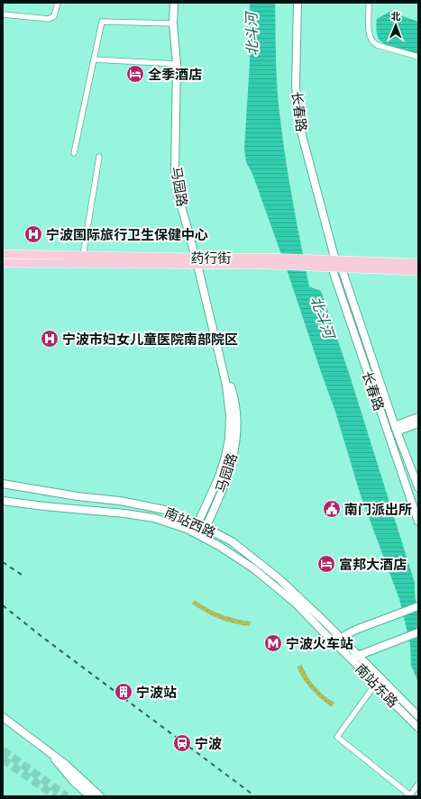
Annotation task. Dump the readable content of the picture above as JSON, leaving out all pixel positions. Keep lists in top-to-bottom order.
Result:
{
  "streets": {
    "main road": [
      "长春路",
      "马园路",
      "药行街",
      "南站西路",
      "南站东路"
    ]
  },
  "crossings": [
    ["长春路", "药行街"],
    ["马园路", "药行街"],
    ["马园路", "南站西路"],
    ["南站西路", "南站东路"]
  ],
  "water": ["北斗河"],
  "places": {
    "hotel": ["全季酒店", "富邦大酒店"],
    "hospital": ["宁波国际旅行卫生保健中心", "宁波市妇女儿童医院南部院区"],
    "public building": ["南门派出所"],
    "metro station": ["宁波火车站"],
    "building": ["宁波站"],
    "station": ["宁波"]
  },
  "north": "top"
}
